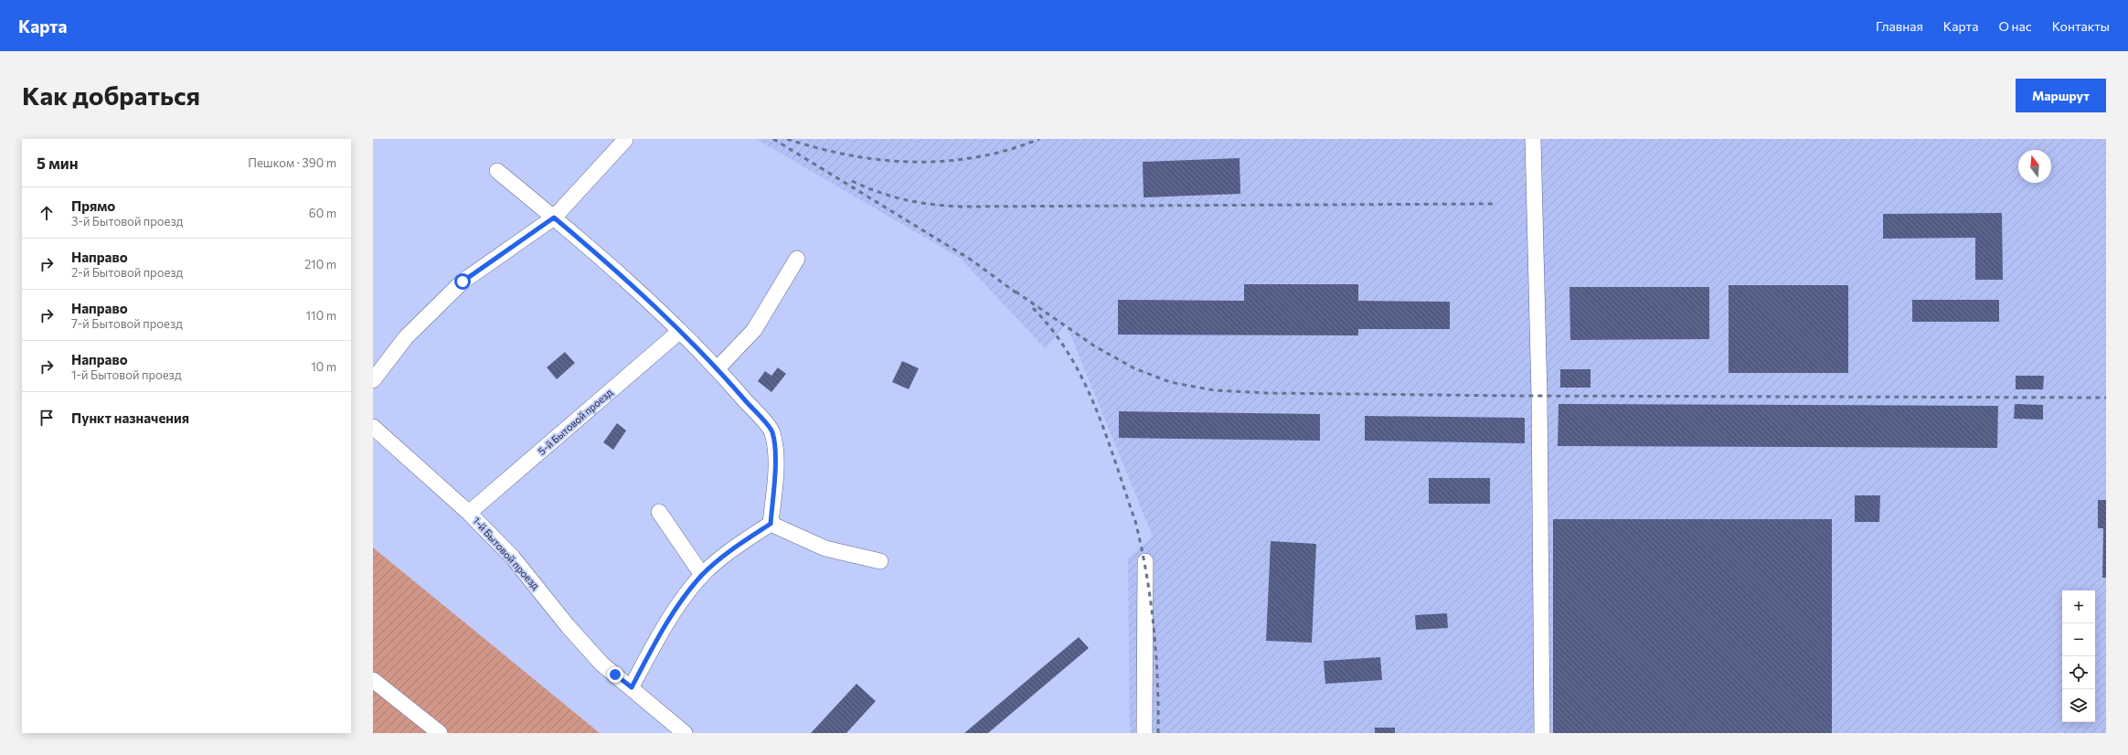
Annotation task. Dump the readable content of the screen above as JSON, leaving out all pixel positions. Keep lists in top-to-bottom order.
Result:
{
  "streets": {
    "street": ["5-й Бытовой проезд", "1-й Бытовой проезд"]
  },
  "crossings": [
    ["5-й Бытовой проезд", "1-й Бытовой проезд"]
  ],
  "north": "top",
  "page": {
    "header": "Карта",
    "nav": [
      "Главная",
      "Карта",
      "О нас",
      "Контакты"
    ],
    "buttons": "Маршрут",
    "title": "Как добраться",
    "heading": ["5 мин", "Пешком · 390 m"],
    "list": [
      ["Прямо", "3-й Бытовой проезд", "60 m"],
      ["Направо", "2-й Бытовой проезд", "210 m"],
      ["Направо", "7-й Бытовой проезд", "110 m"],
      ["Направо", "1-й Бытовой проезд", "10 m"],
      "Пункт назначения"
    ],
    "map_buttons": ["+", "−"]
  }
}
